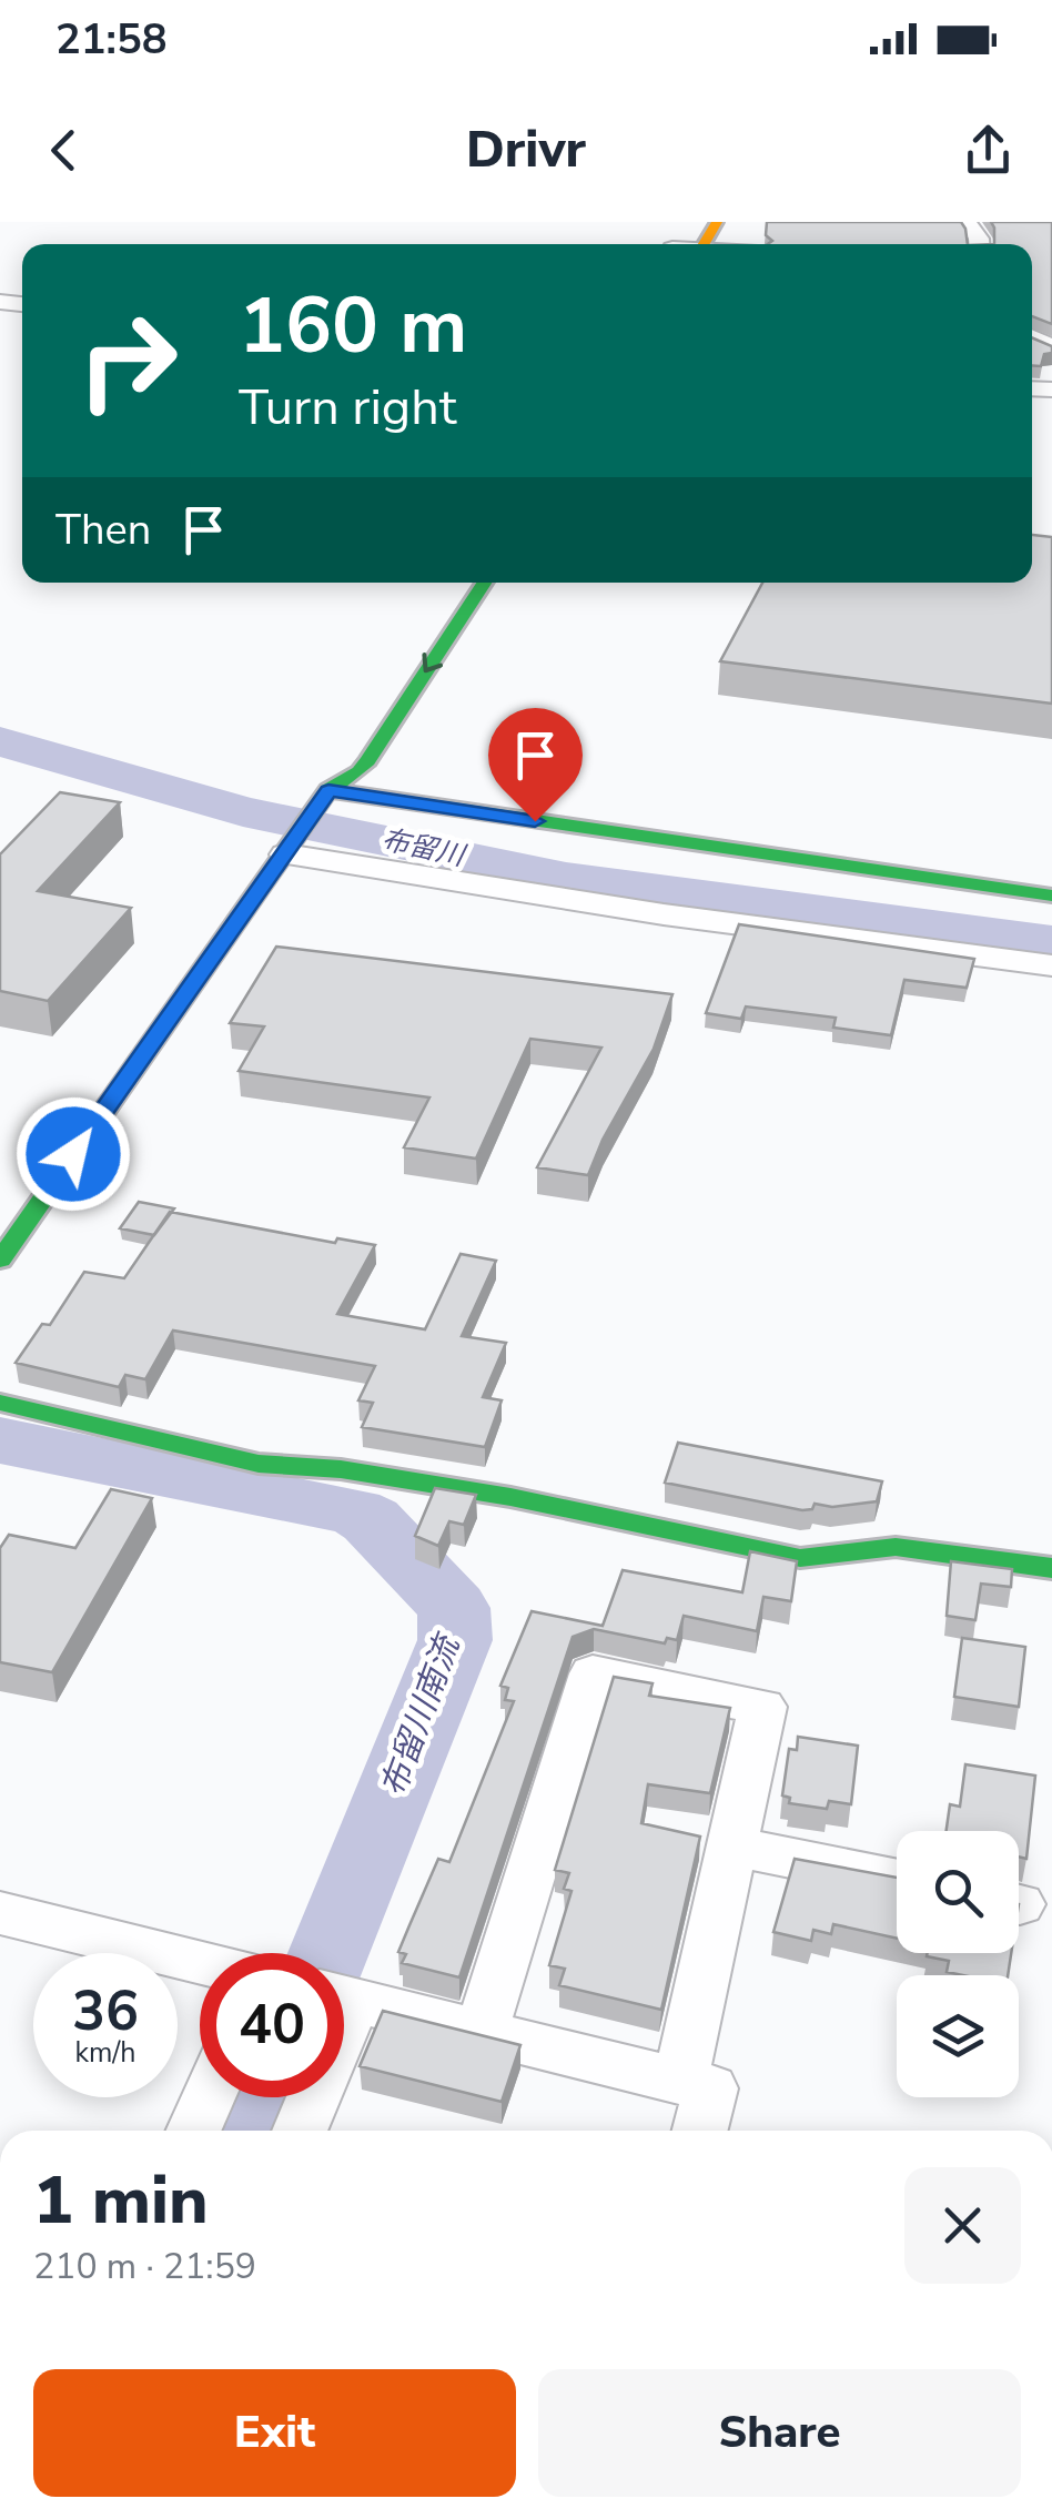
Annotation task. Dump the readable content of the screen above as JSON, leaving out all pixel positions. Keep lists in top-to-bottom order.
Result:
{
  "water": ["布留川", "布留川南流"],
  "page": {
    "status": "21:58",
    "header": "Drivr",
    "turn": ["160 m", "Turn right"],
    "then": "Then",
    "speed": "36 km/h",
    "limit": "40",
    "heading": ["1 min", "210 m · 21:59"],
    "buttons": ["Exit", "Share"]
  }
}
